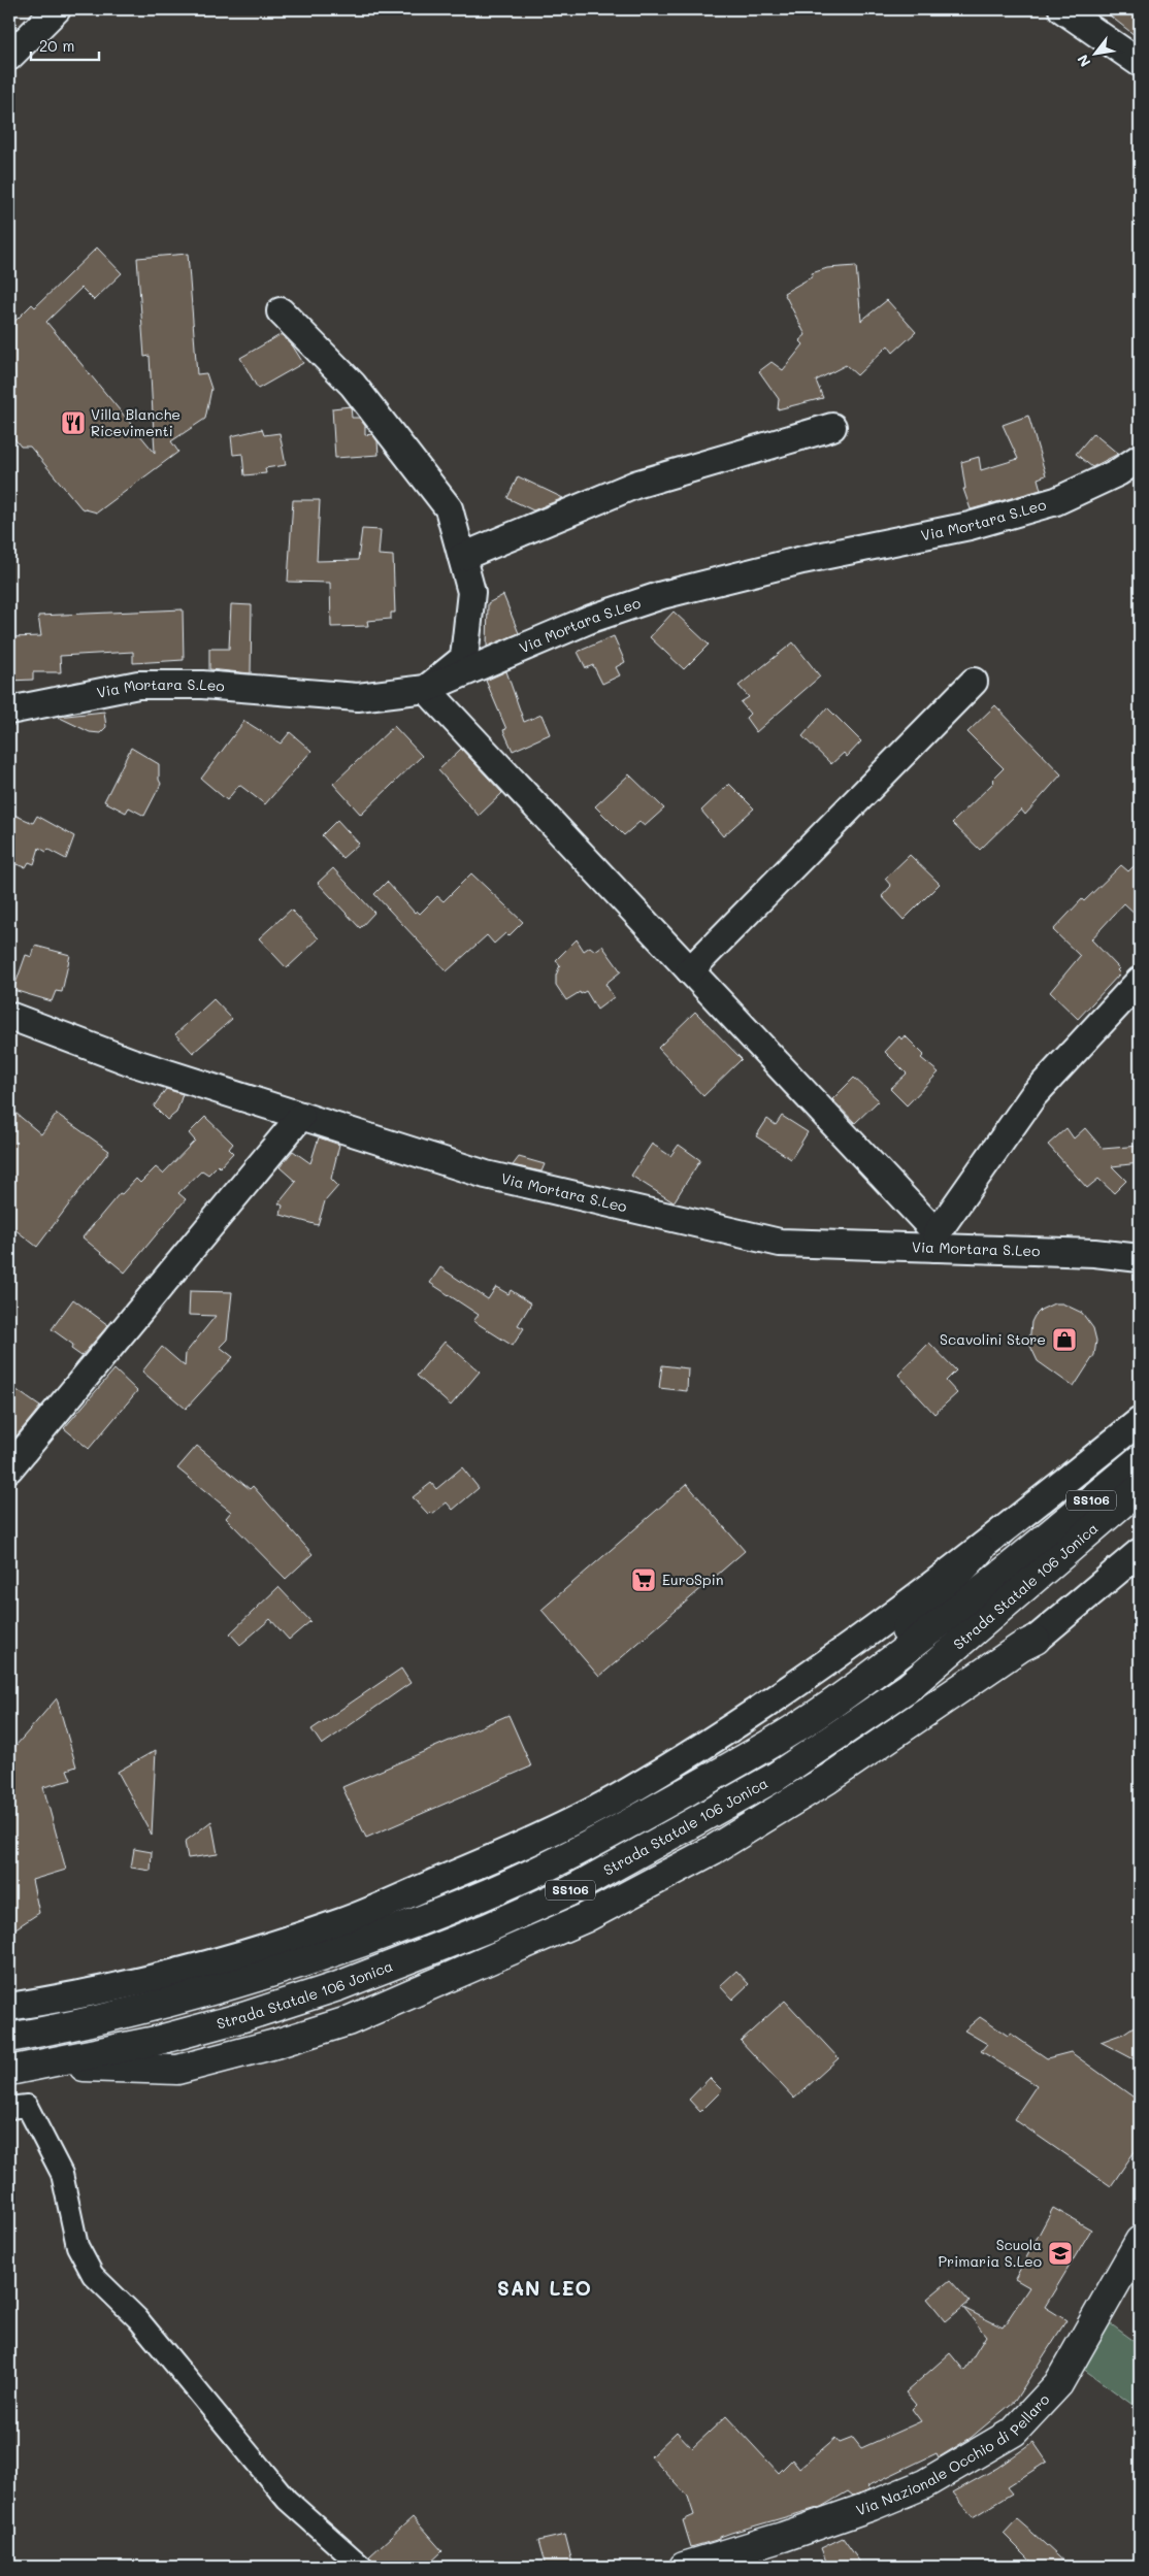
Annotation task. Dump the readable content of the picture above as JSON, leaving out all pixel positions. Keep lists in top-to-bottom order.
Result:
{
  "streets": {
    "main road": ["SS106", "Strada Statale 106 Jonica", "Via Nazionale Occhio di Pellaro"],
    "street": ["Via Mortara S.Leo"]
  },
  "districts": ["SAN LEO"],
  "places": {
    "restaurant": ["Villa Blanche Ricevimenti"],
    "shop": ["Scavolini Store"],
    "supermarket": ["EuroSpin"],
    "school or university": ["Scuola Primaria S.Leo"]
  },
  "scale_bar": "20 m",
  "north": "bottom left"
}
